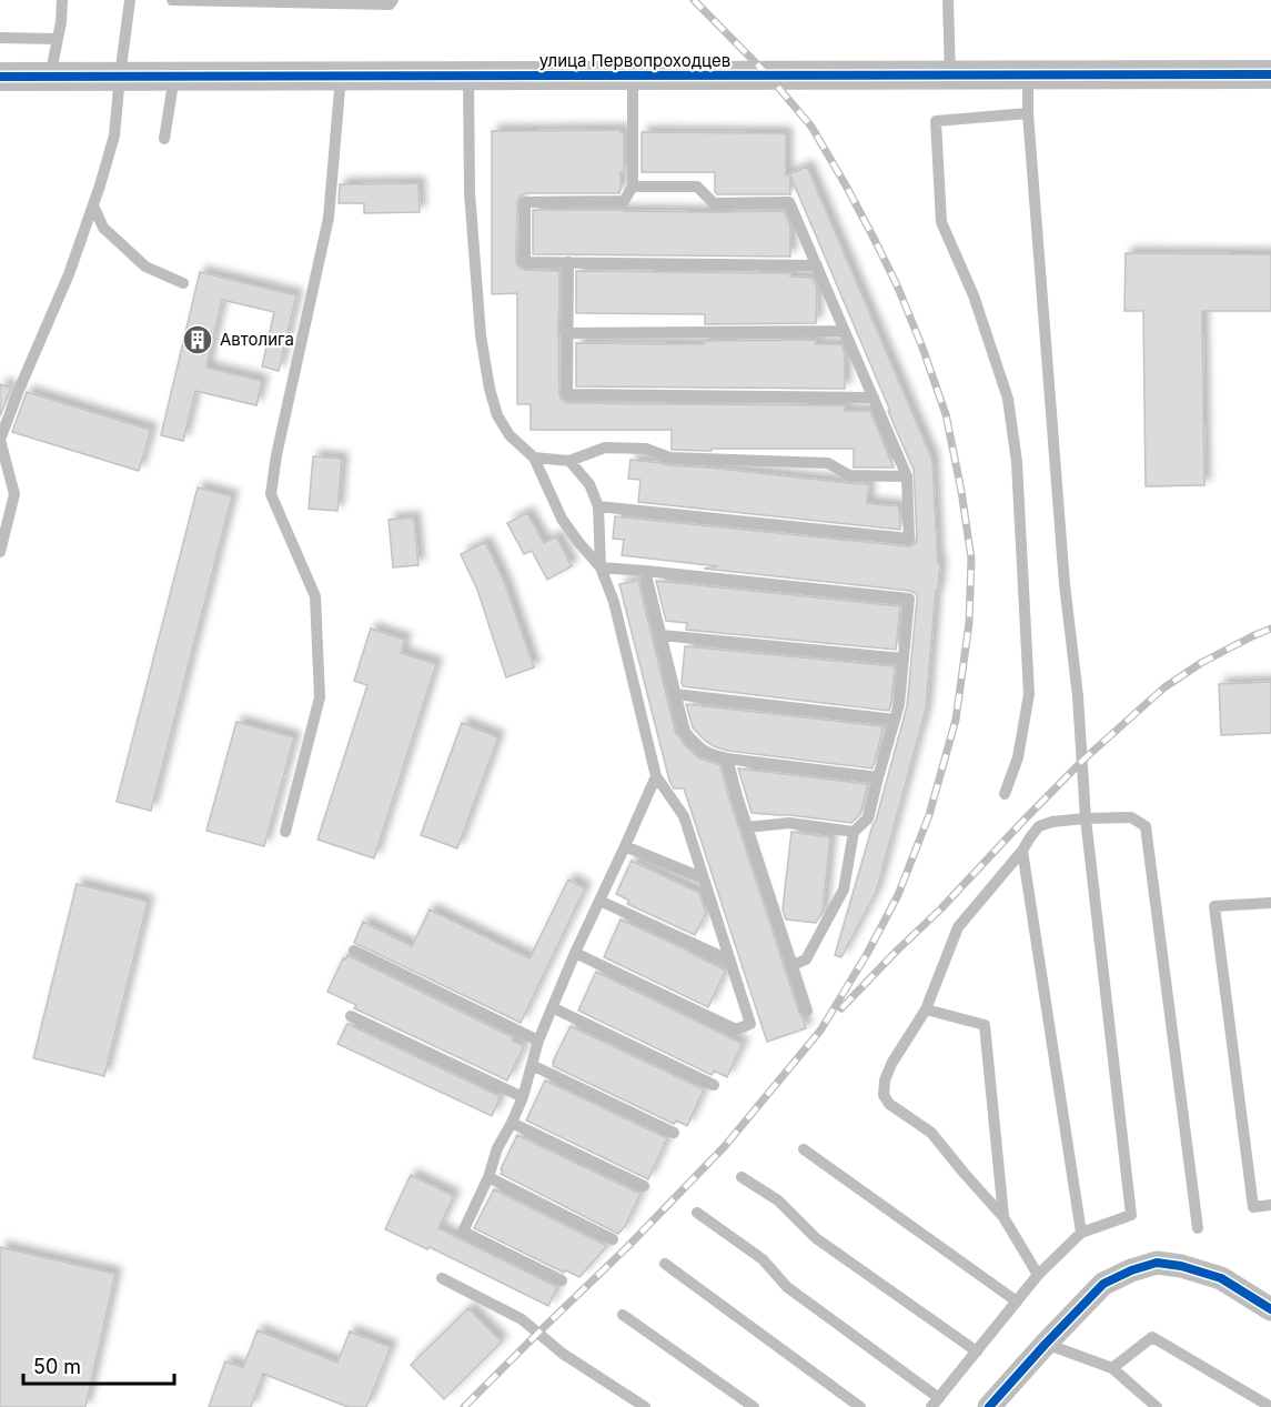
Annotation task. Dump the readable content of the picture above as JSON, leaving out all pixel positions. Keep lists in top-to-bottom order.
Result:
{
  "streets": {
    "street": ["улица Первопроходцев"]
  },
  "places": {
    "building": ["Автолига"]
  },
  "scale_bar": "50 m"
}
